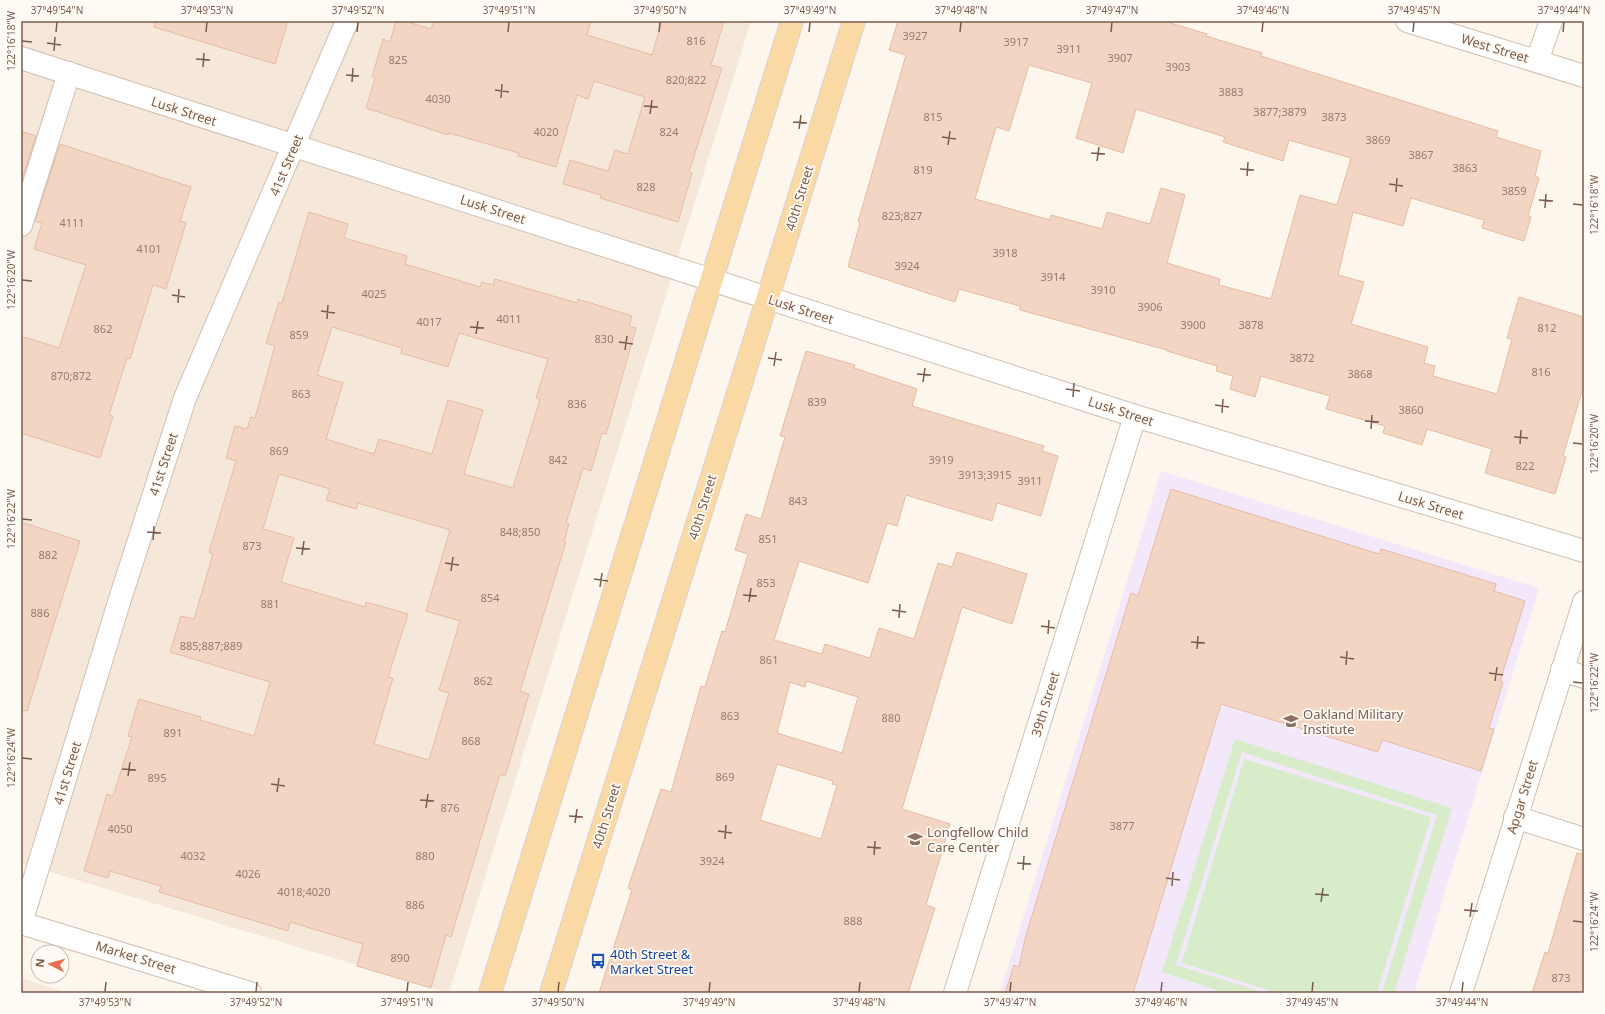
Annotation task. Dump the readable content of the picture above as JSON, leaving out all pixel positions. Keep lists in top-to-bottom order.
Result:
{
  "streets": {
    "main road": ["40th Street"],
    "street": [
      "West Street",
      "Lusk Street",
      "41st Street",
      "39th Street",
      "Apgar Street",
      "Market Street"
    ]
  },
  "crossings": [
    ["Lusk Street", "41st Street"],
    ["Lusk Street", "40th Street"],
    ["Lusk Street", "39th Street"],
    ["41st Street", "Market Street"]
  ],
  "places": {
    "school or university": ["Oakland Military Institute", "Longfellow Child Care Center"],
    "bus stop": ["40th Street & Market Street"]
  },
  "house_numbers": [
    "3927",
    "816",
    "3917",
    "3911",
    "3907",
    "825",
    "3903",
    "820;822",
    "3883",
    "4030",
    "3877;3879",
    "815",
    "3873",
    "4020",
    "824",
    "3869",
    "3867",
    "3863",
    "819",
    "828",
    "3859",
    "823;827",
    "4111",
    "4101",
    "3918",
    "3924",
    "3914",
    "3910",
    "4025",
    "3906",
    "4011",
    "4017",
    "3900",
    "3878",
    "812",
    "862",
    "859",
    "830",
    "3872",
    "816",
    "3868",
    "870;872",
    "863",
    "839",
    "836",
    "3860",
    "869",
    "842",
    "3919",
    "822",
    "3913;3915",
    "3911",
    "843",
    "848;850",
    "851",
    "873",
    "882",
    "853",
    "854",
    "881",
    "886",
    "885;887;889",
    "861",
    "862",
    "863",
    "880",
    "891",
    "868",
    "869",
    "895",
    "876",
    "3877",
    "4050",
    "4032",
    "880",
    "3924",
    "4026",
    "4018;4020",
    "886",
    "888",
    "890",
    "873"
  ],
  "north": "left",
  "coordinates": [
    "37°49'54\"N",
    "37°49'53\"N",
    "37°49'52\"N",
    "37°49'51\"N",
    "37°49'50\"N",
    "37°49'49\"N",
    "37°49'48\"N",
    "37°49'47\"N",
    "37°49'46\"N",
    "37°49'45\"N",
    "37°49'44\"N",
    "122°16'18\"W",
    "122°16'20\"W",
    "122°16'22\"W",
    "122°16'24\"W"
  ]
}
